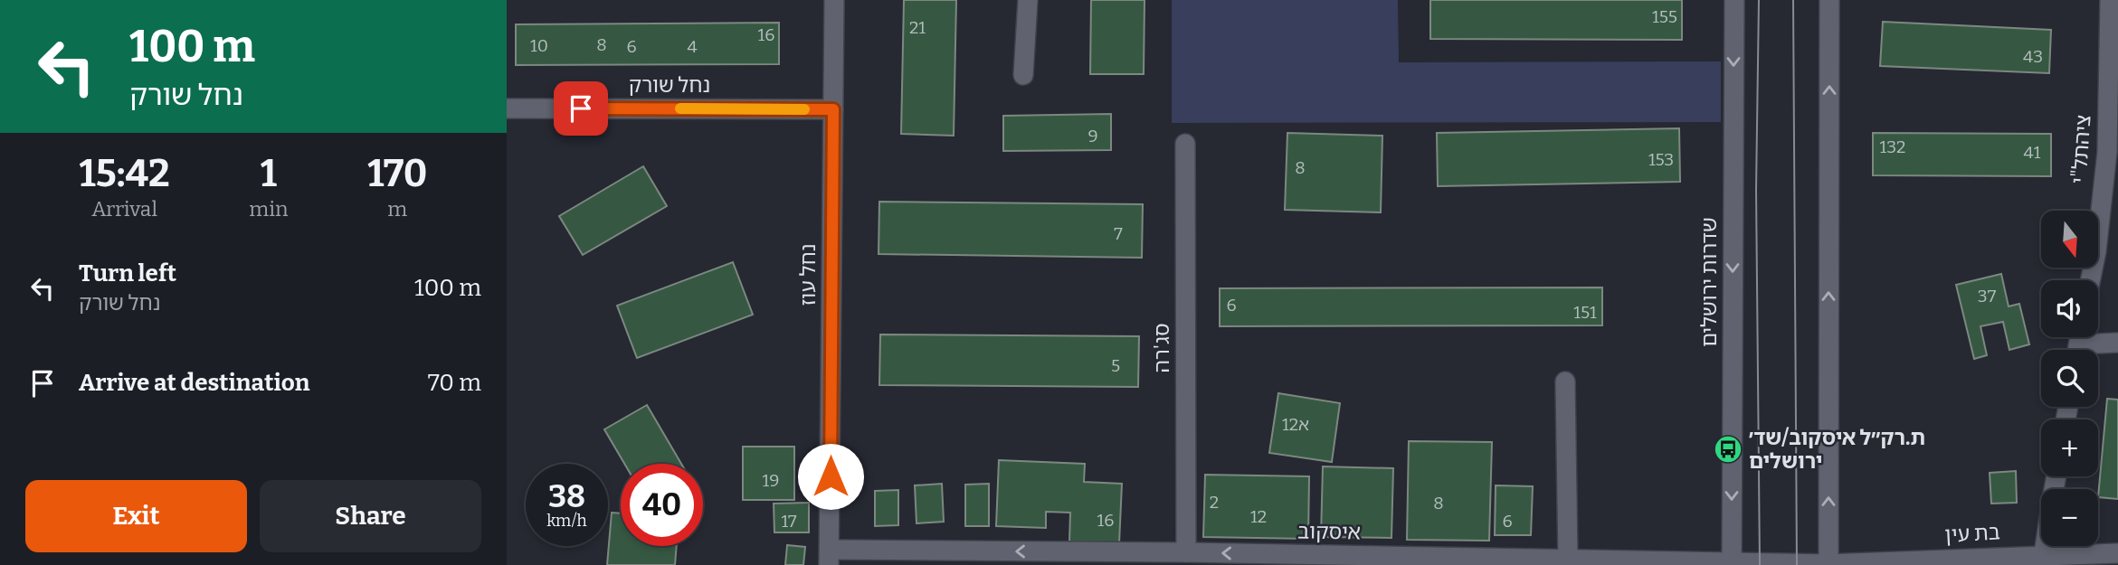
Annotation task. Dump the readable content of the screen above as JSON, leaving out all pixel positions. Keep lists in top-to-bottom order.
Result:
{
  "streets": {
    "street": [
      "נחל שורק",
      "ציהתל\"י",
      "נחל עוז",
      "שדרות ירושלים",
      "סג'רה",
      "איסקוב",
      "בת עין"
    ]
  },
  "crossings": [
    ["נחל שורק", "נחל עוז"],
    ["נחל עוז", "איסקוב"],
    ["שדרות ירושלים", "איסקוב"],
    ["סג'רה", "איסקוב"],
    ["איסקוב", "בת עין"]
  ],
  "one_way": ["איסקוב"],
  "places": {
    "bus stop": ["ת.רק״ל איסקוב/שד׳ ירושלים"]
  },
  "house_numbers": [
    "155",
    "21",
    "16",
    "8",
    "10",
    "6",
    "4",
    "43",
    "9",
    "132",
    "41",
    "153",
    "8",
    "7",
    "37",
    "6",
    "151",
    "5",
    "12א",
    "19",
    "2",
    "8",
    "12",
    "16",
    "17",
    "6"
  ],
  "north": "bottom",
  "page": {
    "turn": ["100 m", "נחל שורק"],
    "eta": [
      "15:42",
      "Arrival",
      "1",
      "min",
      "170",
      "m"
    ],
    "map_buttons": ["+", "−"],
    "list": [
      {
        "name": "Turn left",
        "note": "נחל שורק",
        "value": "100 m"
      },
      {
        "name": "Arrive at destination",
        "value": "70 m"
      }
    ],
    "speed": "38 km/h",
    "limit": "40",
    "buttons": ["Exit", "Share"]
  }
}
